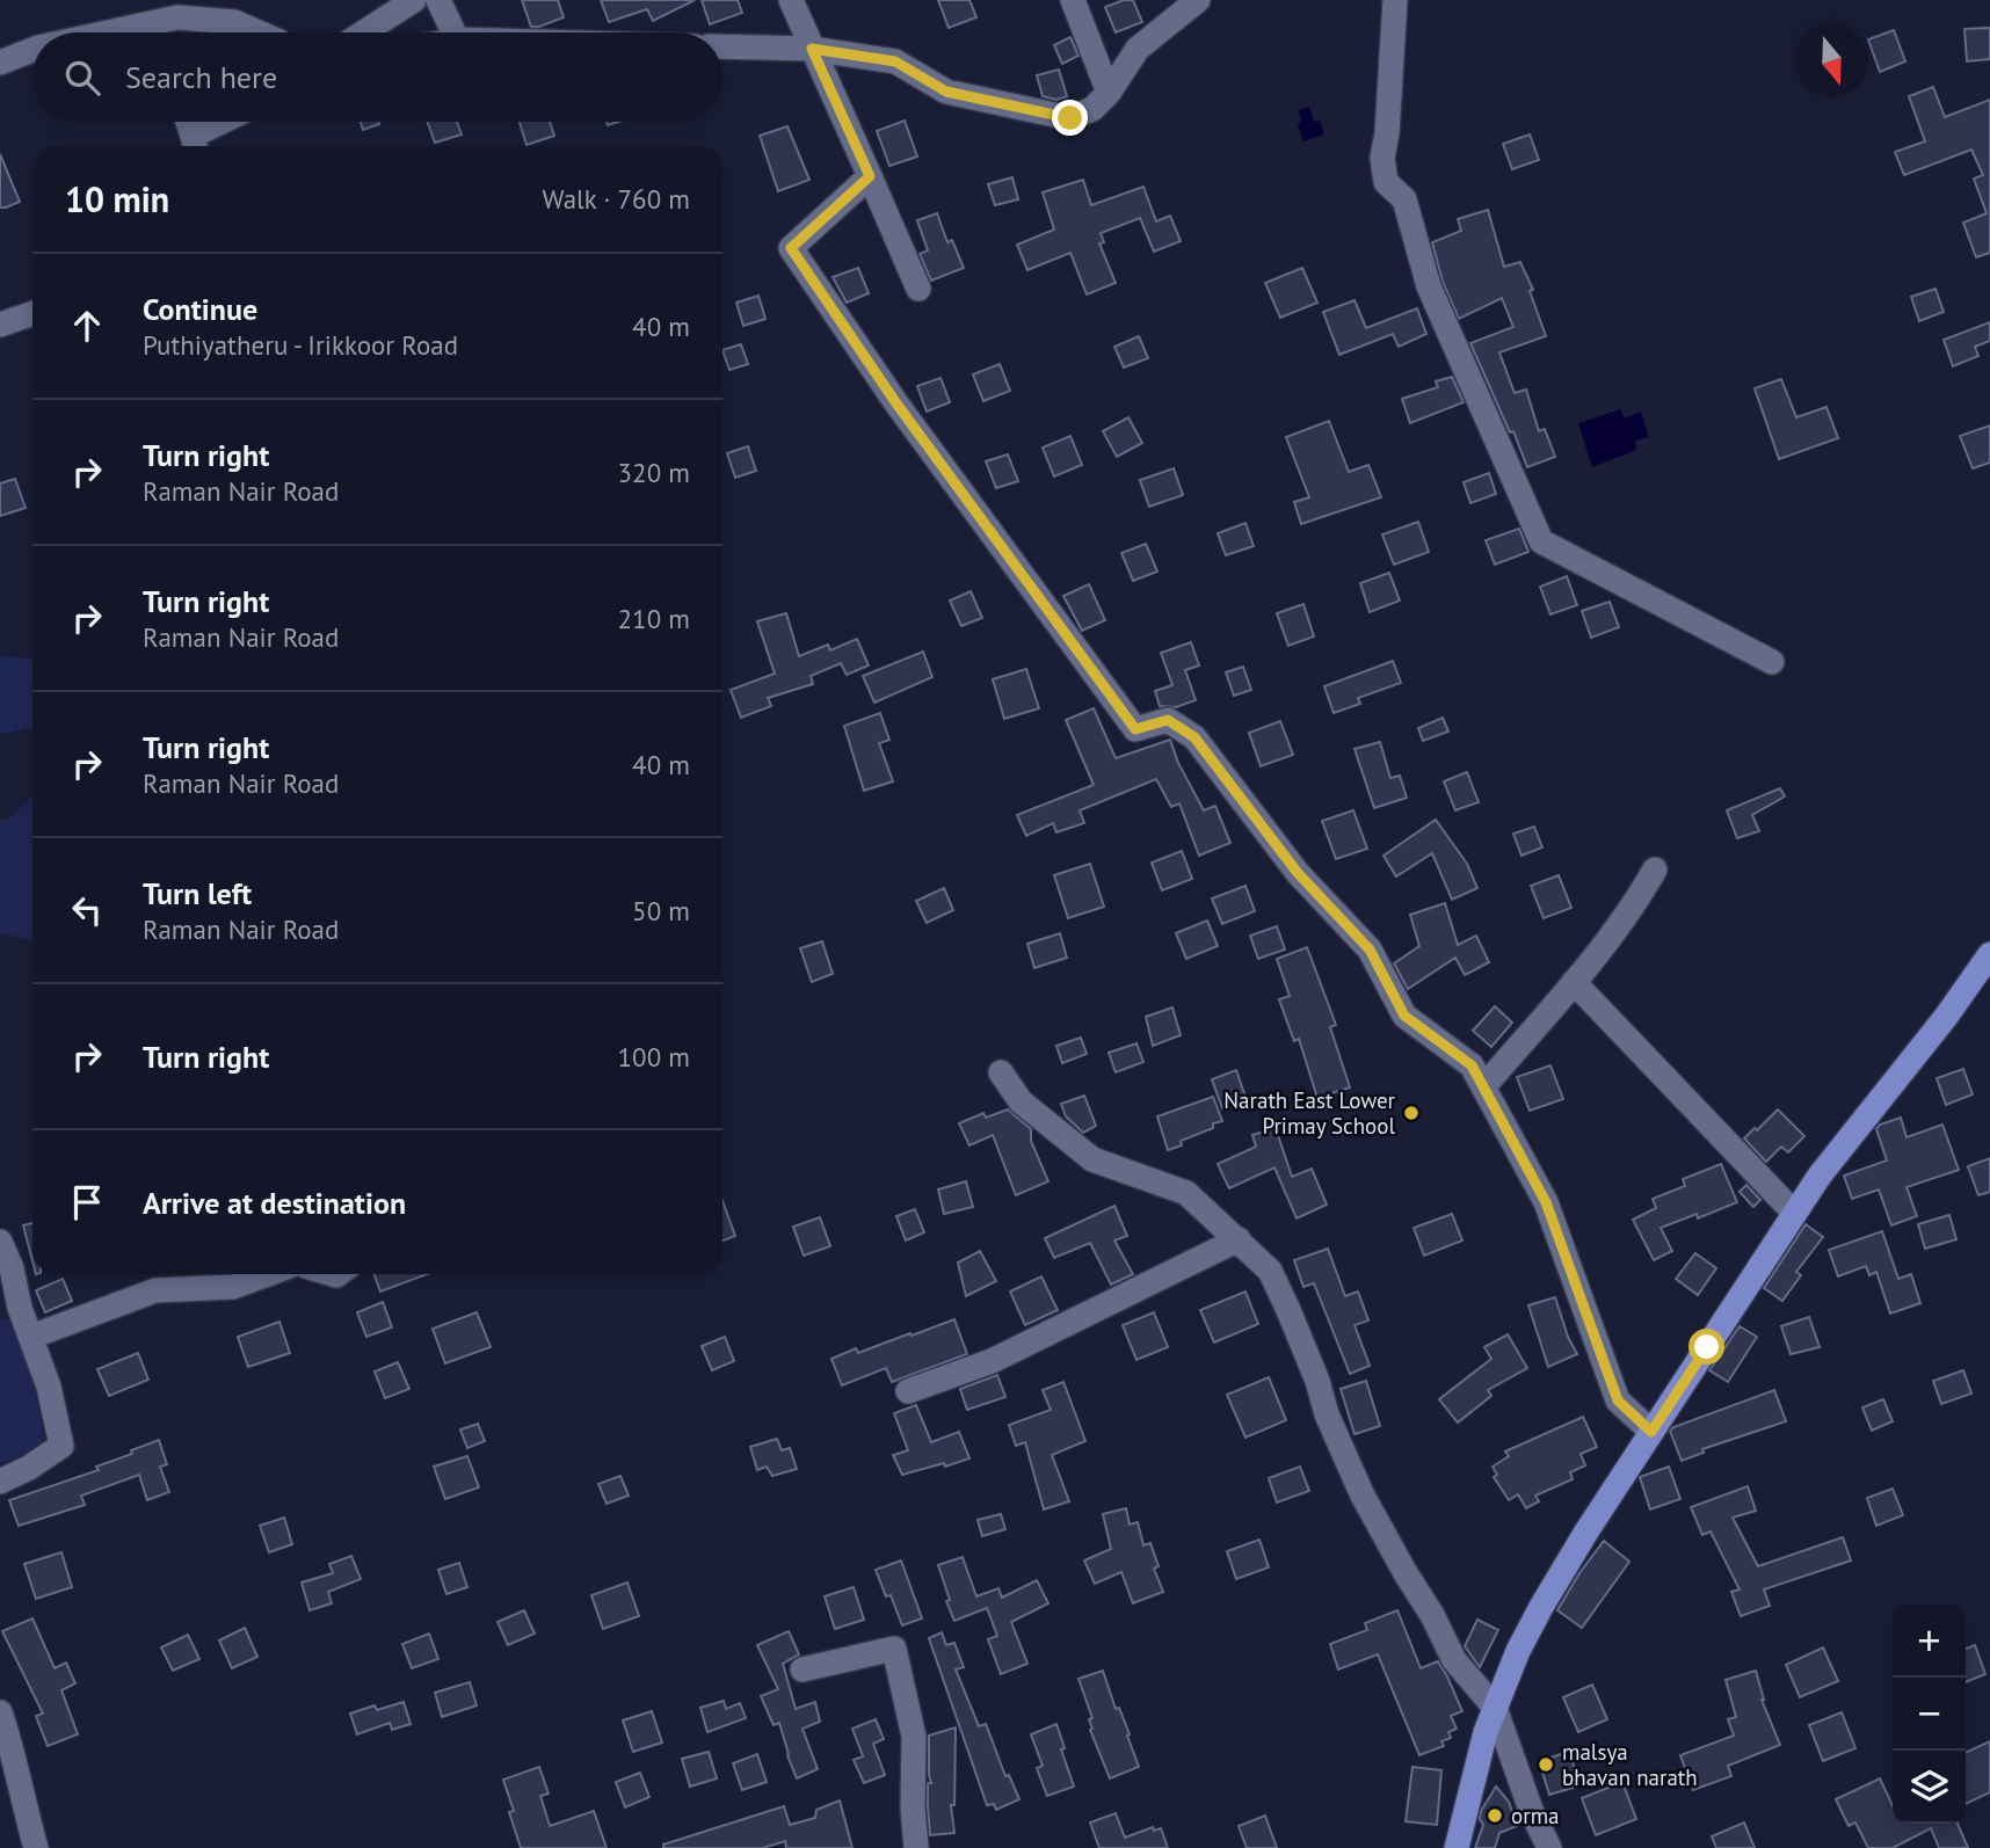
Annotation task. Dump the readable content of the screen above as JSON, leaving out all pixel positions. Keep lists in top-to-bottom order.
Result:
{
  "places": ["Narath East Lower Primay School", "malsya bhavan narath", "orma"],
  "north": "bottom",
  "page": {
    "search": "Search here",
    "heading": ["10 min", "Walk · 760 m"],
    "list": [
      ["Continue", "Puthiyatheru - Irikkoor Road", "40 m"],
      ["Turn right", "Raman Nair Road", "320 m"],
      ["Turn right", "Raman Nair Road", "210 m"],
      ["Turn right", "Raman Nair Road", "40 m"],
      ["Turn left", "Raman Nair Road", "50 m"],
      ["Turn right", "100 m"],
      "Arrive at destination"
    ],
    "map_buttons": ["+", "−"]
  }
}
